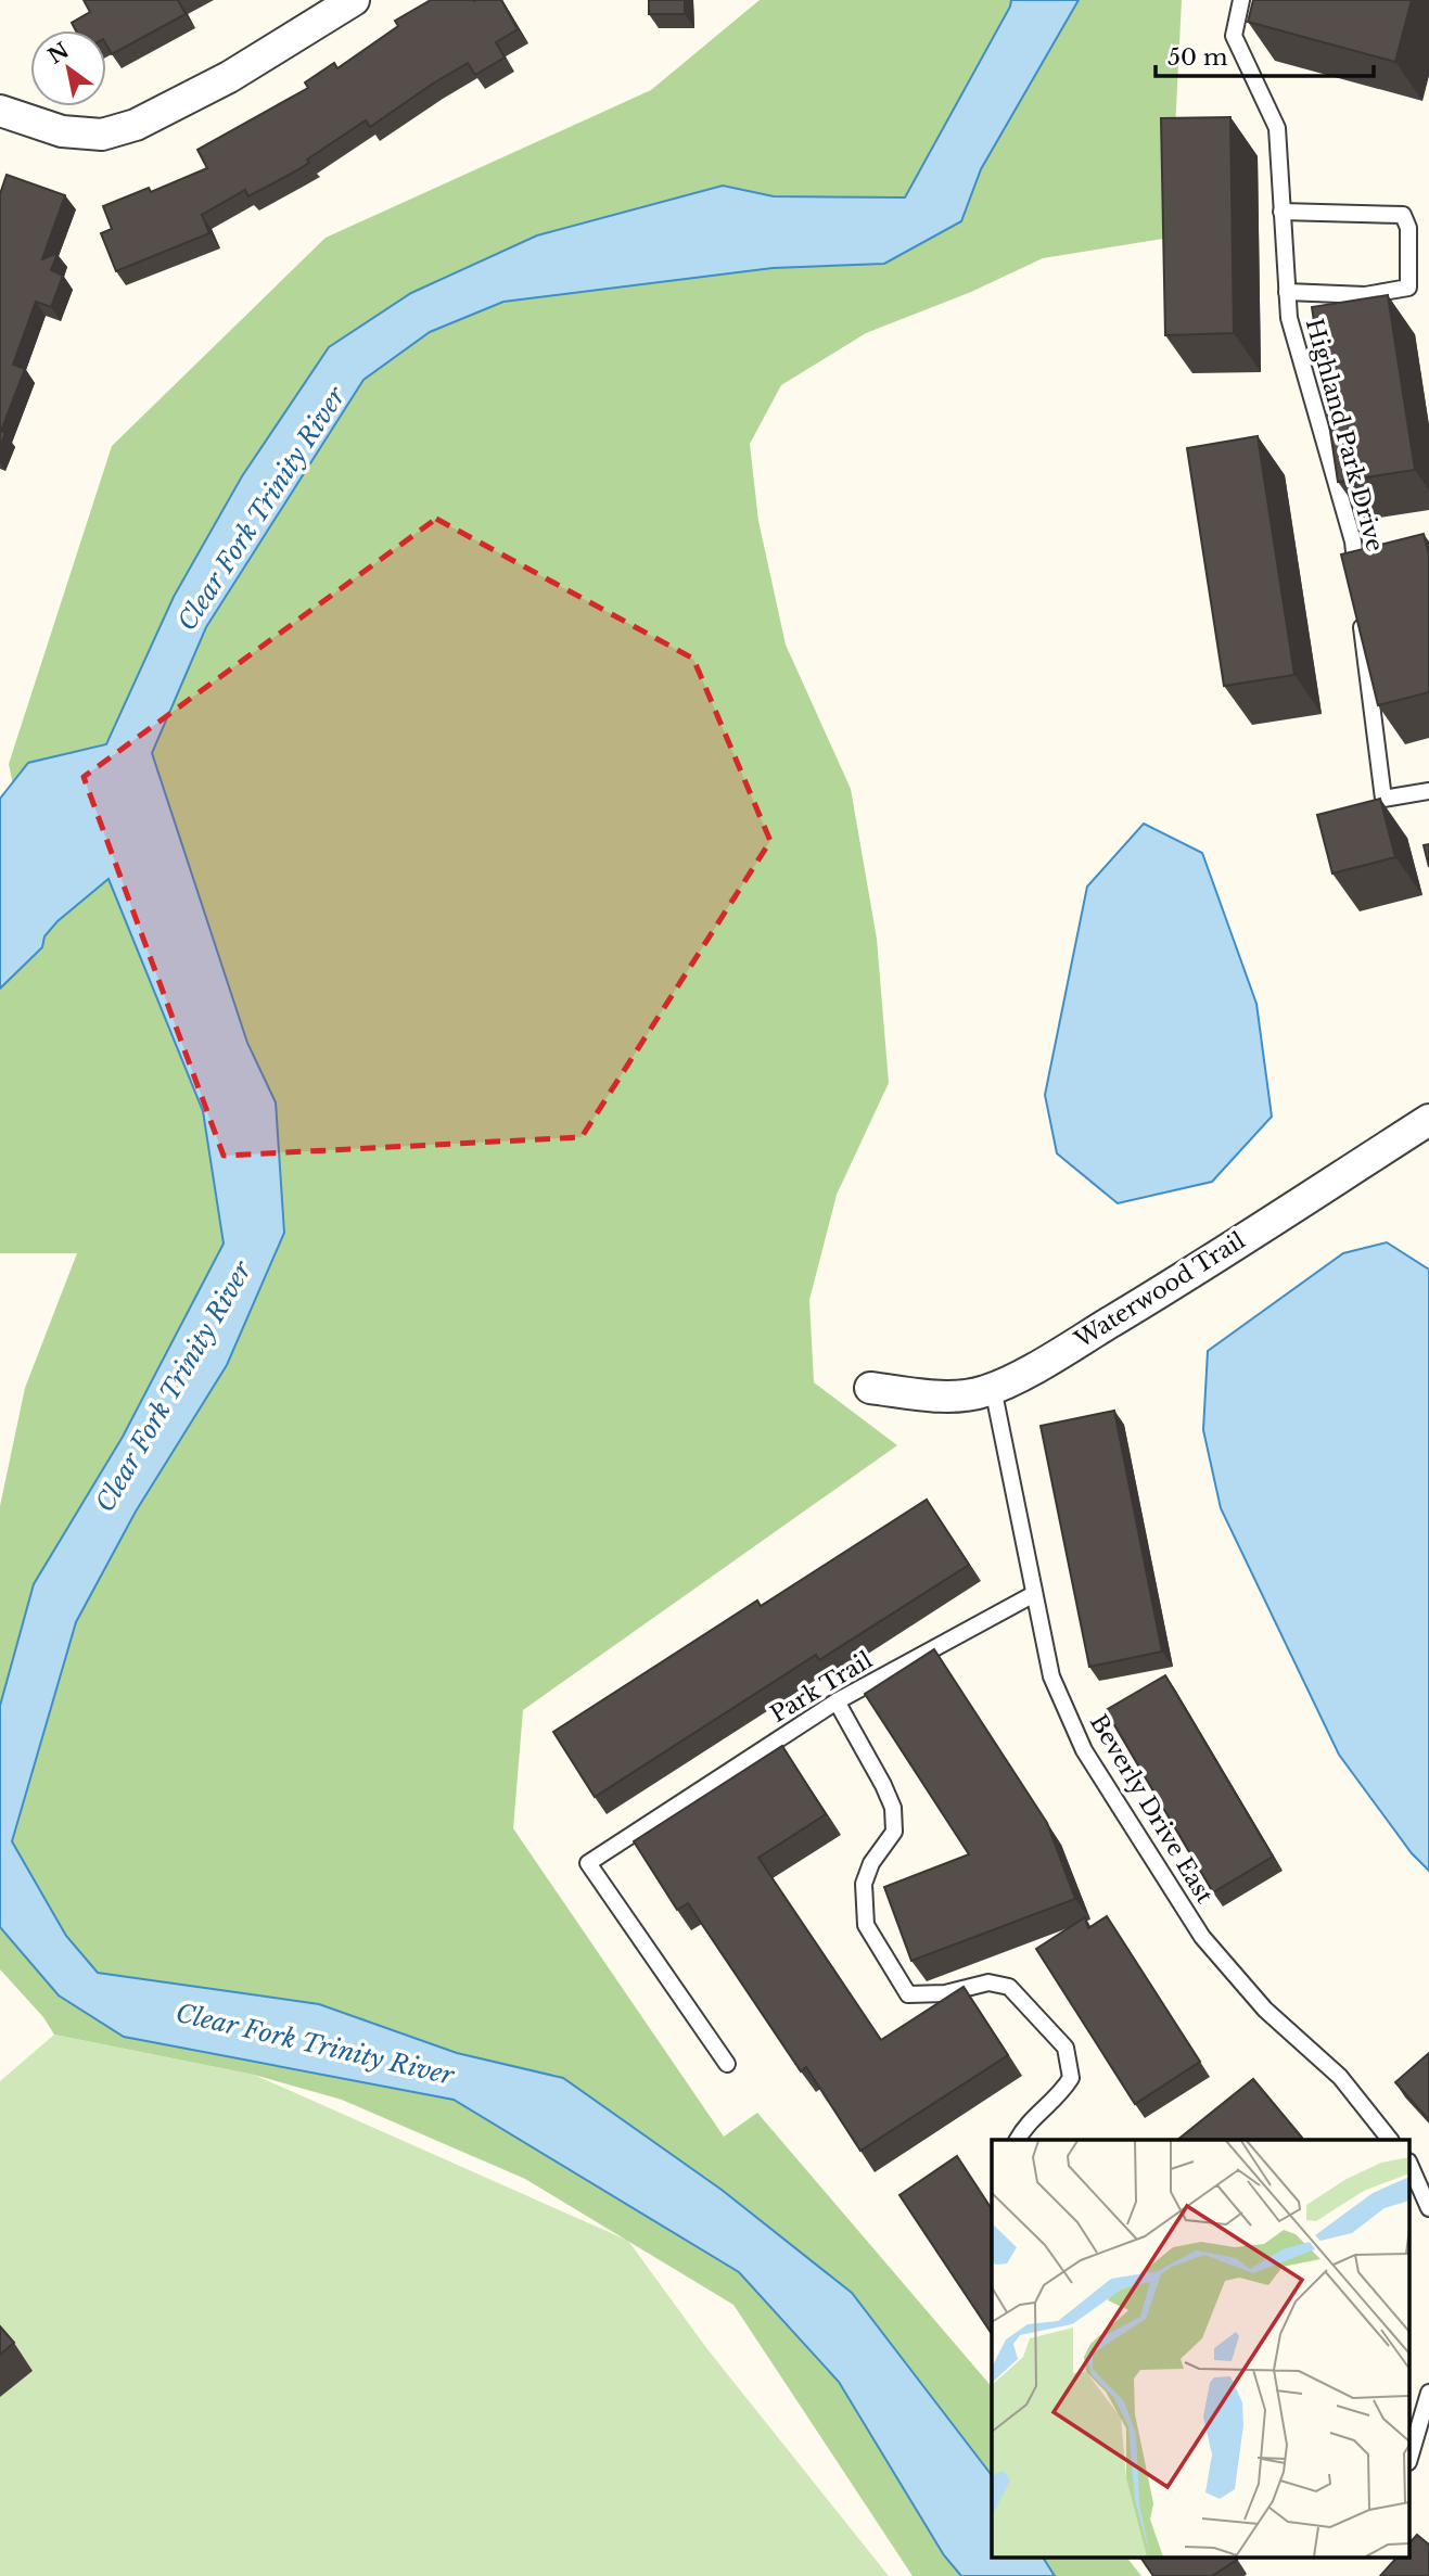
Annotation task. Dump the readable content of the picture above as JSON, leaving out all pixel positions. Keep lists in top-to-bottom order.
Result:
{
  "streets": {
    "street": ["Waterwood Trail"],
    "lane": ["Highland Park Drive", "Park Trail", "Beverly Drive East"]
  },
  "crossings": [
    ["Waterwood Trail", "Beverly Drive East"],
    ["Park Trail", "Beverly Drive East"]
  ],
  "water": ["Clear Fork Trinity River"],
  "scale_bar": "50 m",
  "north": "top left"
}
